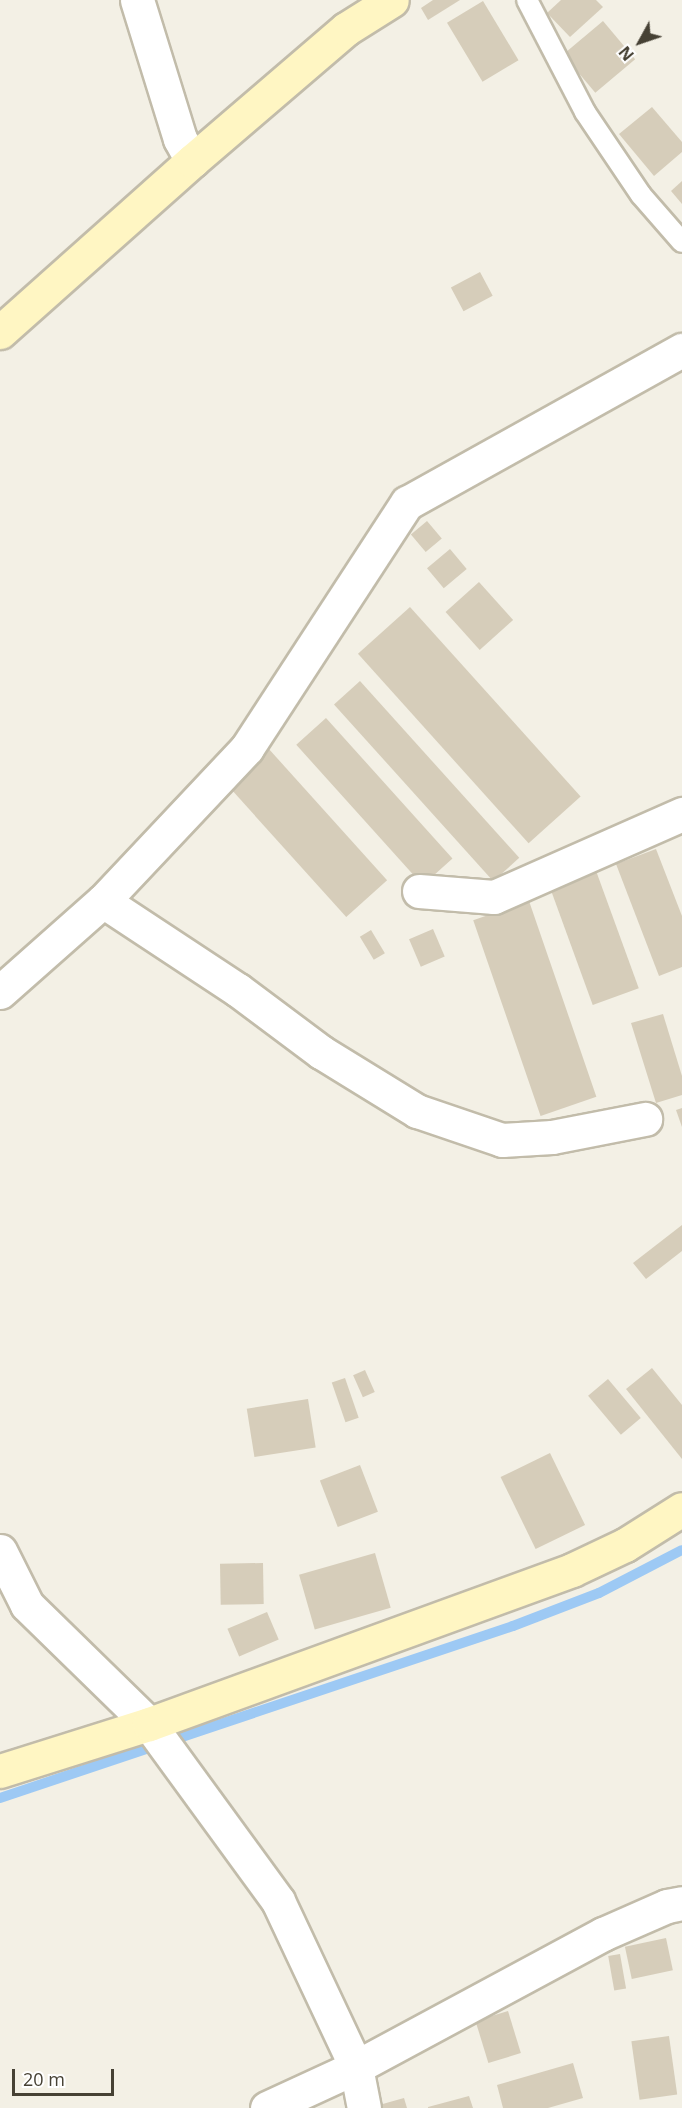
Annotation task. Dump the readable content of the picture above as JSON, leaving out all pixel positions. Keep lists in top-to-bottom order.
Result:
{
  "scale_bar": "20 m",
  "north": "bottom left"
}
